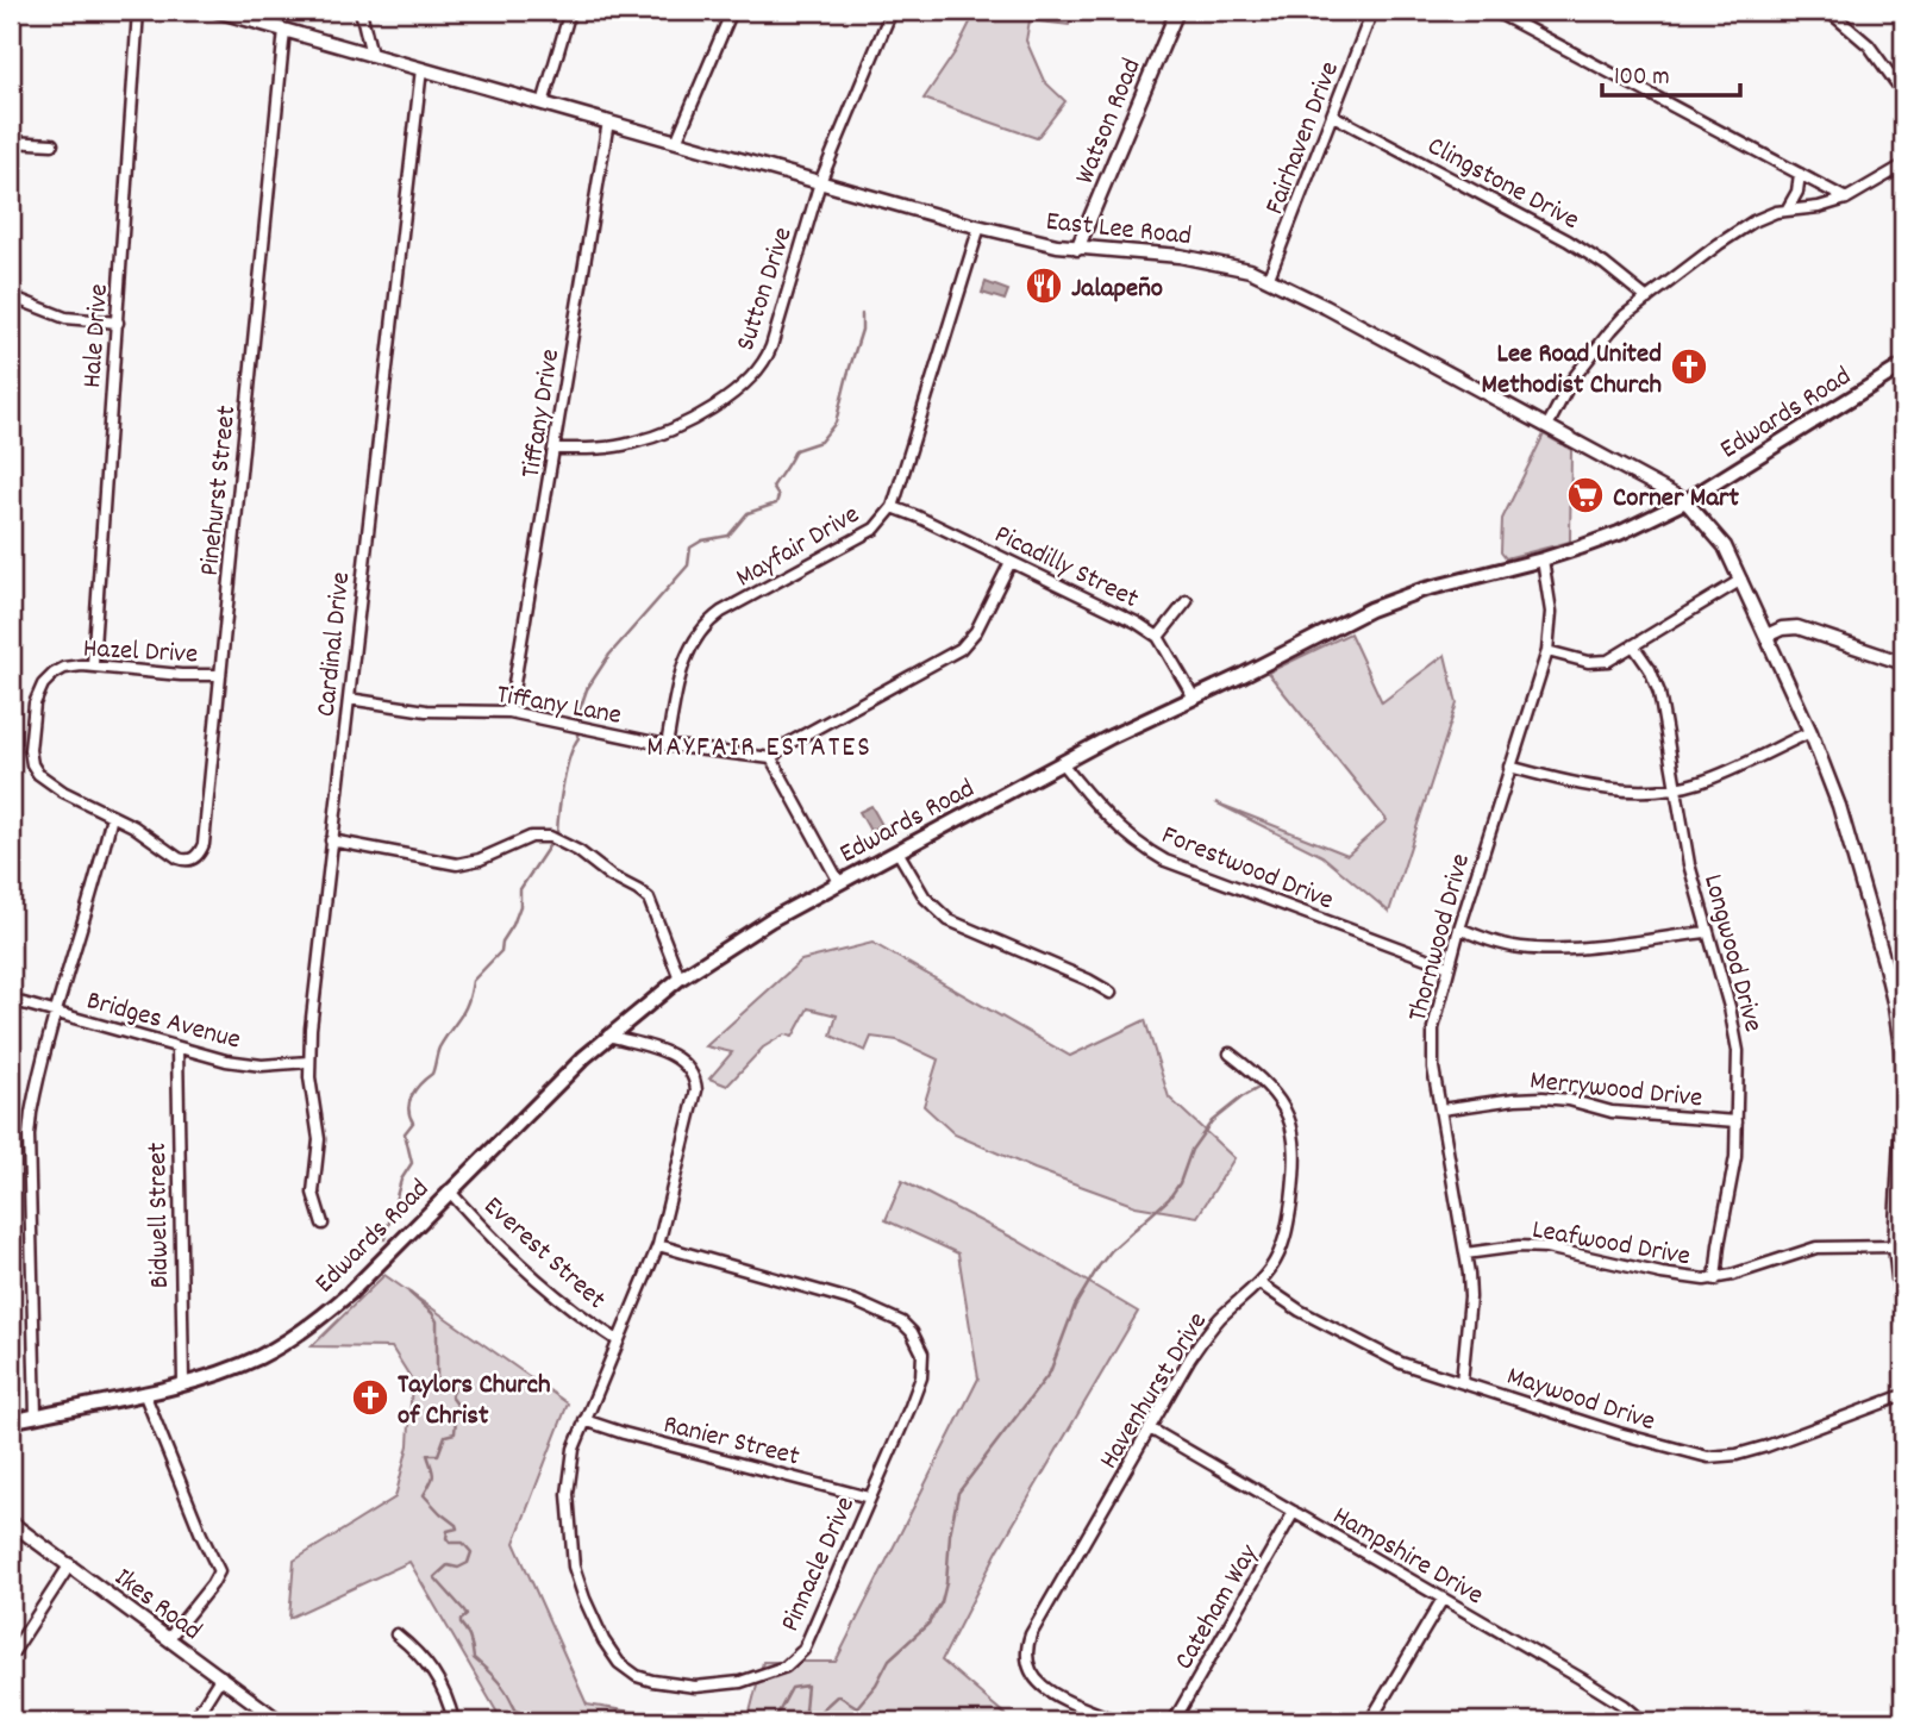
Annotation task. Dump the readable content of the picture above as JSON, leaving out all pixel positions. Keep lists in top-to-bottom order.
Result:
{
  "streets": {
    "main road": ["Edwards Road"],
    "street": [
      "Watson Road",
      "Fairhaven Drive",
      "Clingstone Drive",
      "East Lee Road",
      "Sutton Drive",
      "Hale Drive",
      "Tiffany Drive",
      "Pinehurst Street",
      "Mayfair Drive",
      "Picadilly Street",
      "Cardinal Drive",
      "Hazel Drive",
      "Tiffany Lane",
      "Forestwood Drive",
      "Thornwood Drive",
      "Longwood Drive",
      "Bridges Avenue",
      "Merrywood Drive",
      "Bidwell Street",
      "Leafwood Drive",
      "Everest Street",
      "Havenhurst Drive",
      "Maywood Drive",
      "Ranier Street",
      "Hampshire Drive",
      "Pinnacle Drive",
      "Ikes Road",
      "Cateham Way"
    ]
  },
  "crossings": [
    ["Watson Road", "East Lee Road"],
    ["Fairhaven Drive", "Clingstone Drive"],
    ["Fairhaven Drive", "East Lee Road"],
    ["East Lee Road", "Sutton Drive"],
    ["East Lee Road", "Edwards Road"],
    ["East Lee Road", "Tiffany Drive"],
    ["East Lee Road", "Pinehurst Street"],
    ["East Lee Road", "Mayfair Drive"],
    ["East Lee Road", "Cardinal Drive"],
    ["East Lee Road", "Leafwood Drive"],
    ["Sutton Drive", "Tiffany Drive"],
    ["Hale Drive", "Hazel Drive"],
    ["Edwards Road", "Picadilly Street"],
    ["Edwards Road", "Forestwood Drive"],
    ["Edwards Road", "Thornwood Drive"],
    ["Edwards Road", "Bidwell Street"],
    ["Edwards Road", "Everest Street"],
    ["Edwards Road", "Pinnacle Drive"],
    ["Tiffany Drive", "Tiffany Lane"],
    ["Pinehurst Street", "Hazel Drive"],
    ["Mayfair Drive", "Picadilly Street"],
    ["Mayfair Drive", "Tiffany Lane"],
    ["Cardinal Drive", "Tiffany Lane"],
    ["Cardinal Drive", "Bridges Avenue"],
    ["Forestwood Drive", "Thornwood Drive"],
    ["Thornwood Drive", "Merrywood Drive"],
    ["Thornwood Drive", "Leafwood Drive"],
    ["Thornwood Drive", "Maywood Drive"],
    ["Longwood Drive", "Merrywood Drive"],
    ["Longwood Drive", "Leafwood Drive"],
    ["Bridges Avenue", "Bidwell Street"],
    ["Everest Street", "Pinnacle Drive"],
    ["Havenhurst Drive", "Maywood Drive"],
    ["Havenhurst Drive", "Hampshire Drive"],
    ["Ranier Street", "Pinnacle Drive"],
    ["Hampshire Drive", "Cateham Way"]
  ],
  "districts": ["MAYFAIR ESTATES"],
  "places": {
    "restaurant": ["Jalapeño"],
    "church": ["Lee Road United Methodist Church", "Taylors Church of Christ"],
    "supermarket": ["Corner Mart"]
  },
  "scale_bar": "100 m"
}
